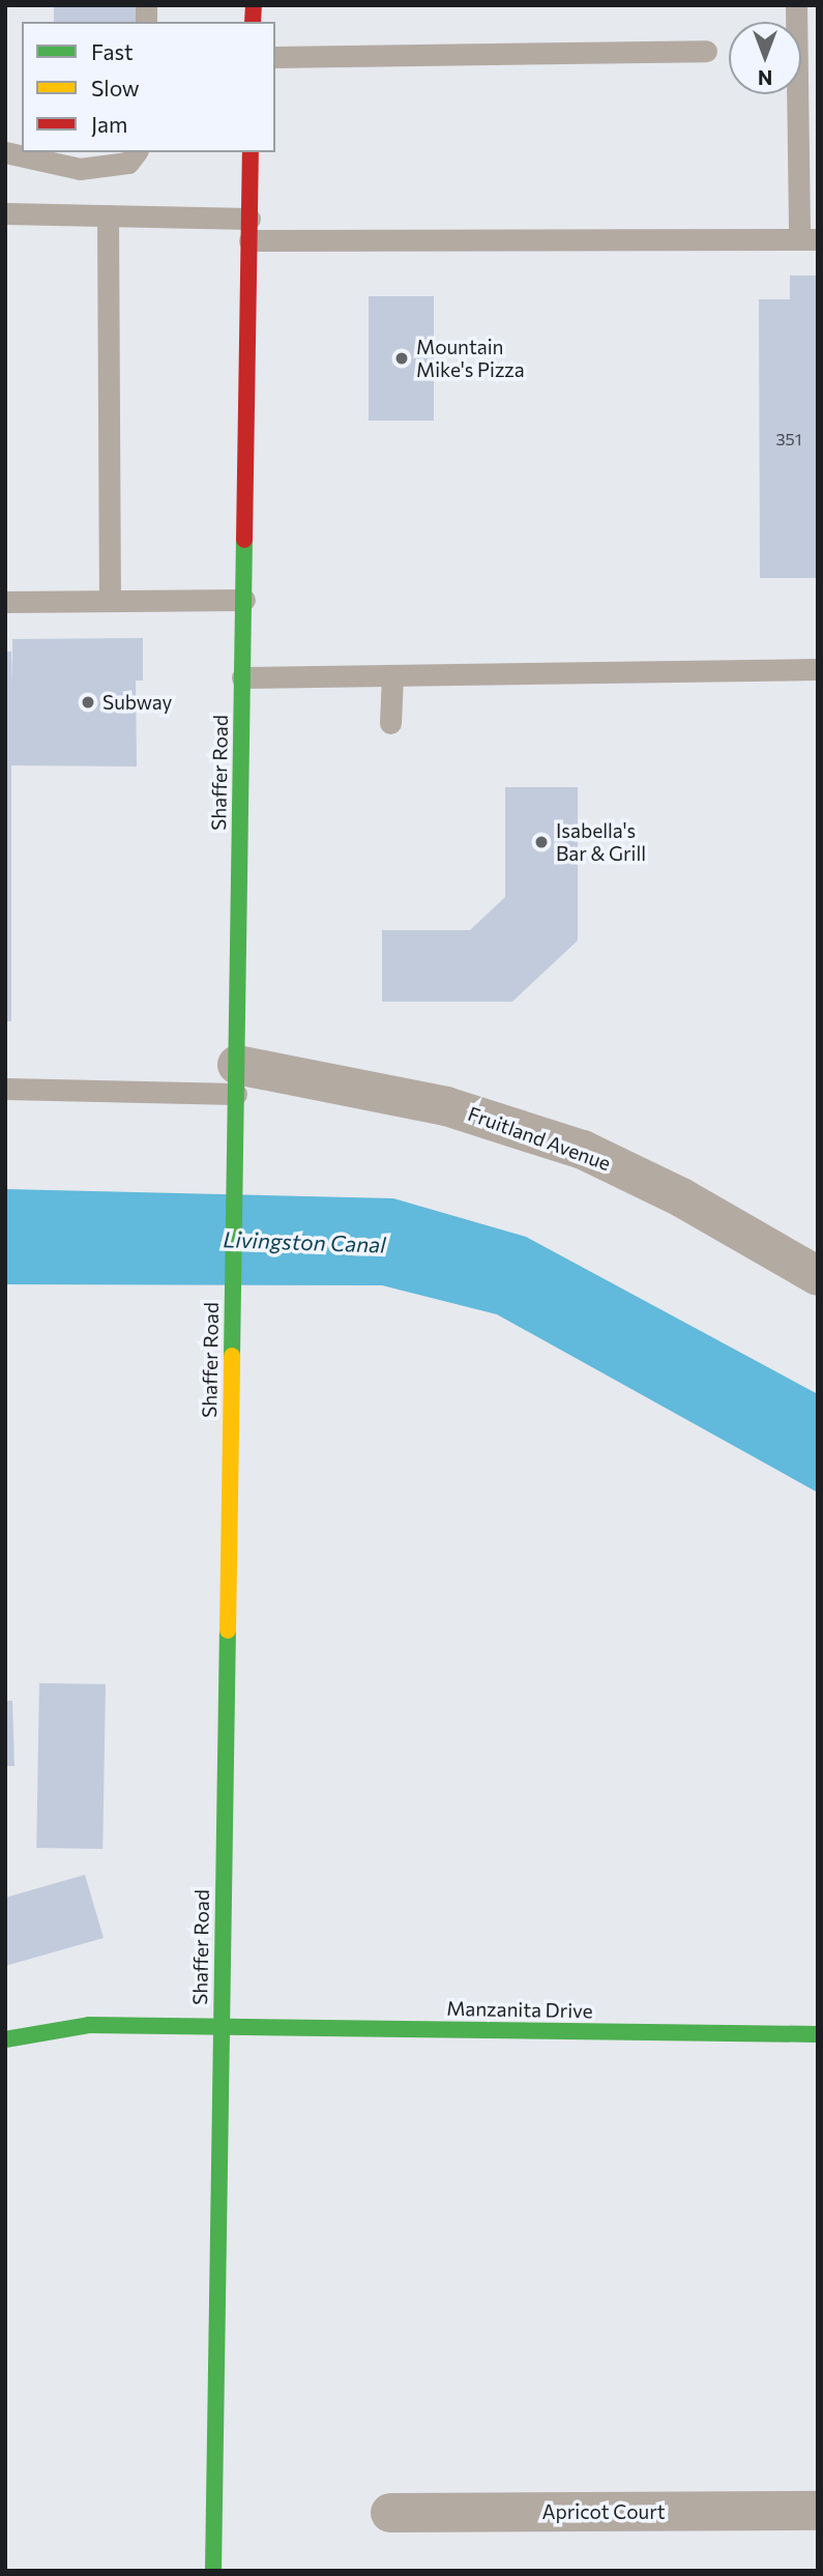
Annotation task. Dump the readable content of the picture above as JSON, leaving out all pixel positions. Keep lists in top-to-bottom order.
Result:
{
  "streets": {
    "main road": ["Shaffer Road", "Manzanita Drive"],
    "street": ["Fruitland Avenue", "Apricot Court"]
  },
  "crossings": [
    ["Shaffer Road", "Fruitland Avenue"],
    ["Shaffer Road", "Manzanita Drive"]
  ],
  "water": ["Livingston Canal"],
  "places": ["Mountain Mike's Pizza", "Subway", "Isabella's Bar & Grill"],
  "house_numbers": ["351"],
  "legend": ["Fast", "Slow", "Jam"],
  "north": "bottom"
}
